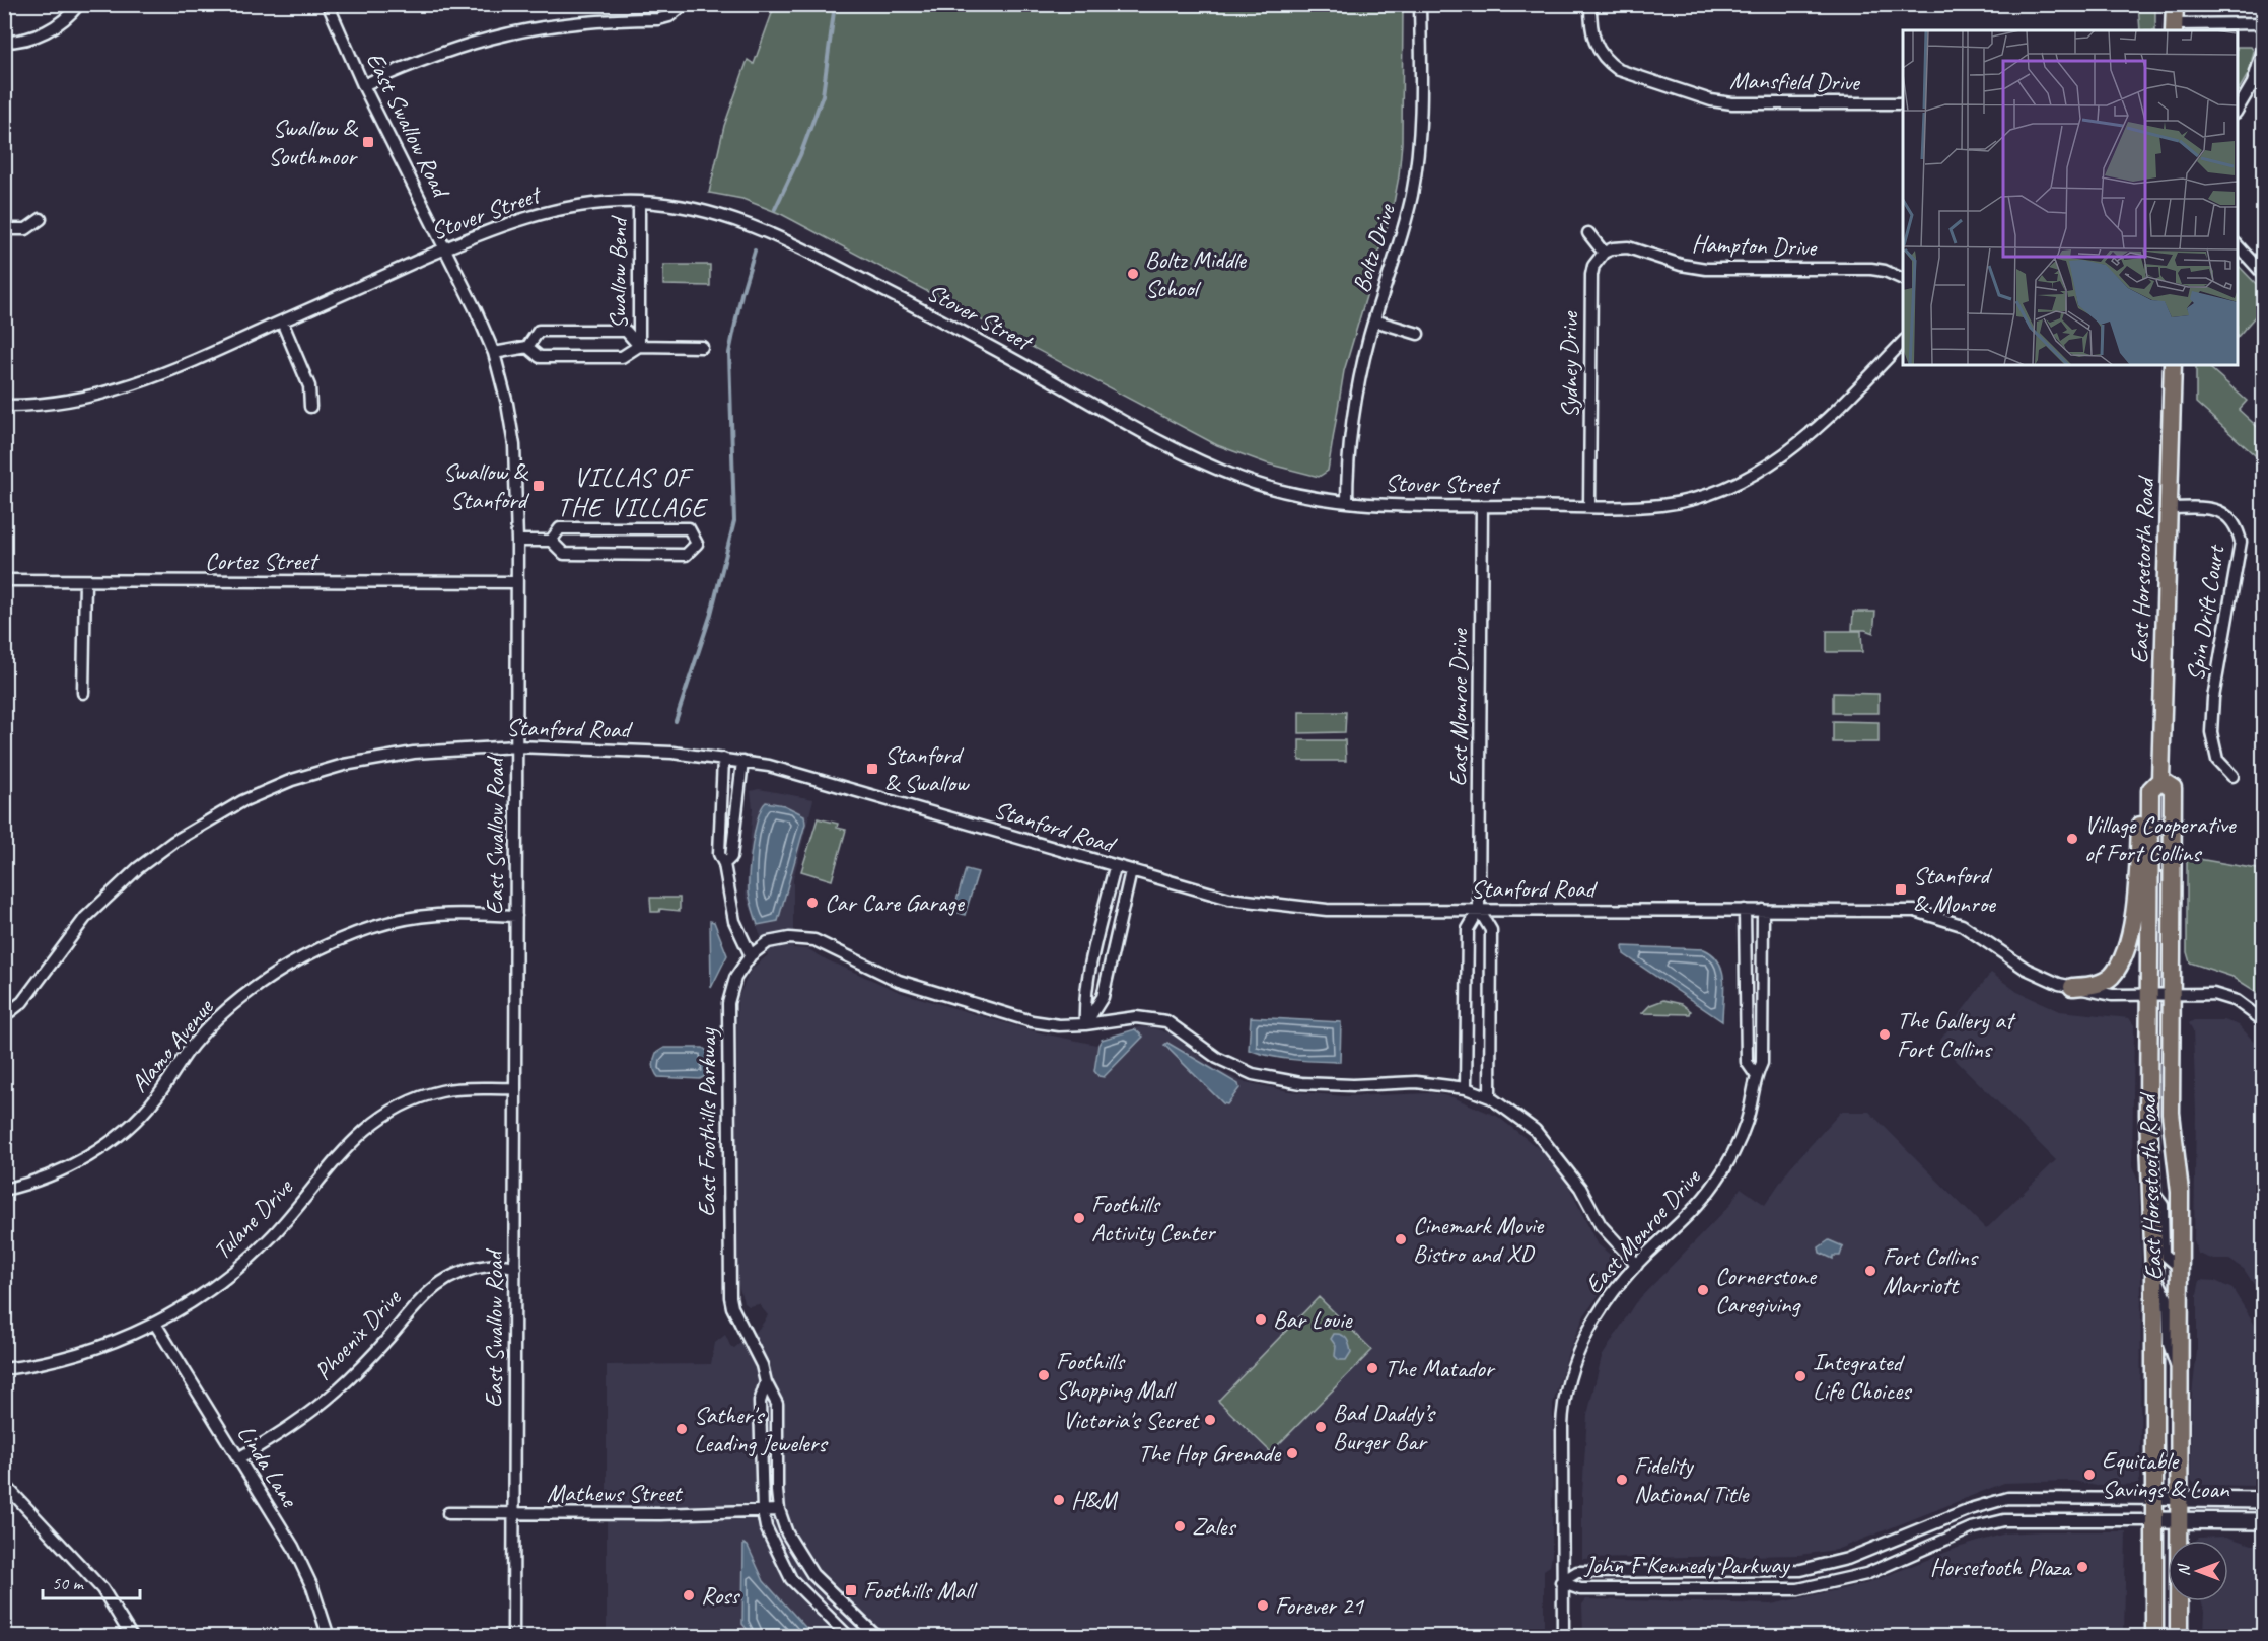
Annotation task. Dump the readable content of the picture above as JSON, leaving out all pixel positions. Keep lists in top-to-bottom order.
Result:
{
  "streets": {
    "main road": ["East Horsetooth Road"],
    "street": [
      "Mansfield Drive",
      "East Swallow Road",
      "Stover Street",
      "Hampton Drive",
      "Boltz Drive",
      "Swallow Bend",
      "Sydney Drive",
      "Cortez Street",
      "Spin Drift Court",
      "East Monroe Drive",
      "Stanford Road",
      "Alamo Avenue",
      "East Foothills Parkway",
      "Tulane Drive",
      "Phoenix Drive",
      "Linda Lane",
      "Mathews Street",
      "John F Kennedy Parkway"
    ]
  },
  "crossings": [
    ["East Swallow Road", "Stover Street"],
    ["East Swallow Road", "Swallow Bend"],
    ["East Swallow Road", "Cortez Street"],
    ["East Swallow Road", "Stanford Road"],
    ["East Swallow Road", "Alamo Avenue"],
    ["East Swallow Road", "Tulane Drive"],
    ["East Swallow Road", "Phoenix Drive"],
    ["East Swallow Road", "Mathews Street"],
    ["Stover Street", "Boltz Drive"],
    ["Stover Street", "Swallow Bend"],
    ["Stover Street", "Sydney Drive"],
    ["Stover Street", "East Monroe Drive"],
    ["Hampton Drive", "Sydney Drive"],
    ["East Horsetooth Road", "Spin Drift Court"],
    ["East Horsetooth Road", "Stanford Road"],
    ["East Horsetooth Road", "John F Kennedy Parkway"],
    ["East Monroe Drive", "Stanford Road"],
    ["East Monroe Drive", "John F Kennedy Parkway"],
    ["East Foothills Parkway", "Mathews Street"],
    ["Tulane Drive", "Linda Lane"],
    ["Phoenix Drive", "Linda Lane"]
  ],
  "districts": ["VILLAS OF THE VILLAGE"],
  "places": {
    "transit": [
      "Swallow & Southmoor",
      "Swallow & Stanford",
      "Stanford & Swallow",
      "Stanford & Monroe",
      "Foothills Mall"
    ],
    "other": [
      "Boltz Middle School",
      "Village Cooperative of Fort Collins",
      "Car Care Garage",
      "The Gallery at Fort Collins",
      "Foothills Activity Center",
      "Cinemark Movie Bistro and XD",
      "Fort Collins Marriott",
      "Cornerstone Caregiving",
      "Bar Louie",
      "The Matador",
      "Foothills Shopping Mall",
      "Integrated Life Choices",
      "Victoria's Secret",
      "Bad Daddy’s Burger Bar",
      "Sather's Leading Jewelers",
      "The Hop Grenade",
      "Equitable Savings & Loan",
      "Fidelity National Title",
      "H&M",
      "Zales",
      "Horsetooth Plaza",
      "Ross",
      "Forever 21"
    ]
  },
  "scale_bar": "50 m",
  "north": "left"
}
